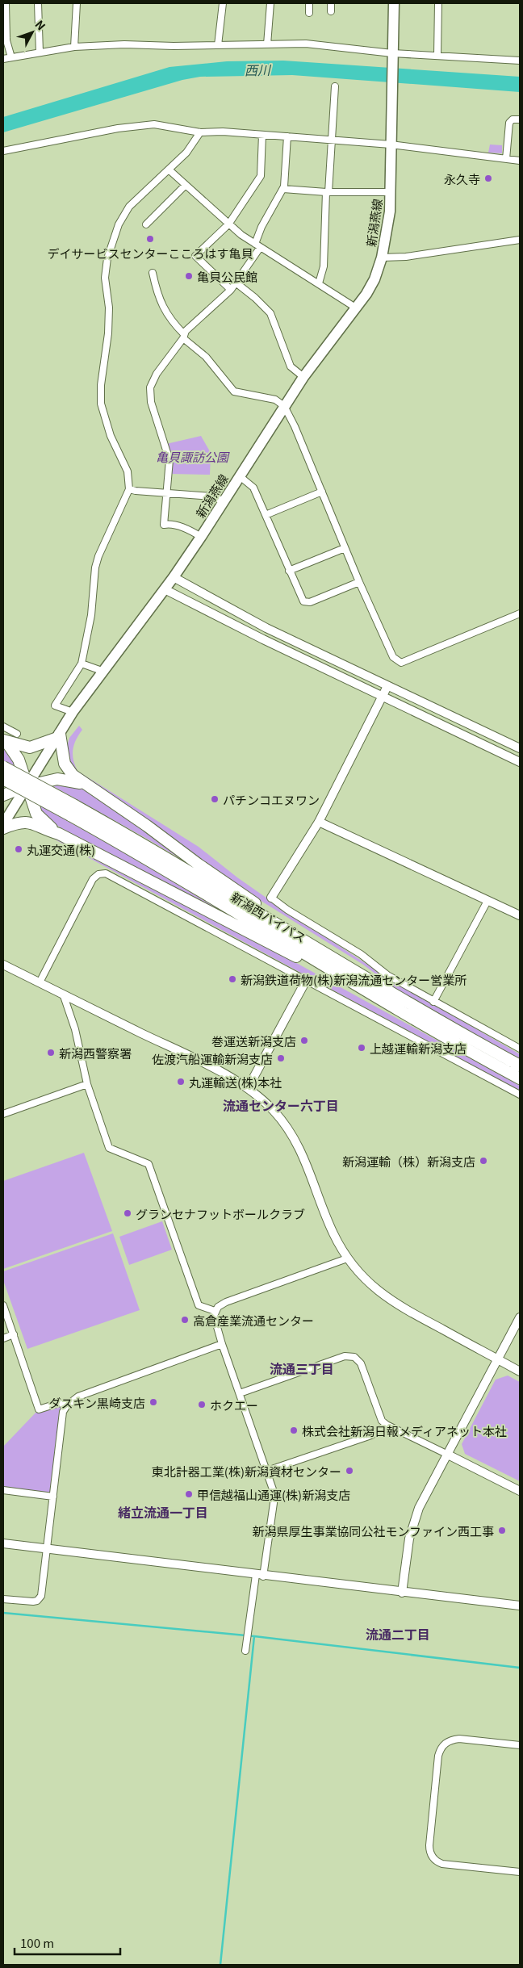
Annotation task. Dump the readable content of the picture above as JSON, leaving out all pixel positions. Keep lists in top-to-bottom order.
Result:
{
  "streets": {
    "highway": ["新潟西バイパス"],
    "main road": ["新潟燕線"]
  },
  "districts": [
    "流通センター六丁目",
    "流通三丁目",
    "緒立流通一丁目",
    "流通二丁目"
  ],
  "water": ["西川"],
  "parks": ["亀貝諏訪公園"],
  "places": [
    "永久寺",
    "デイサービスセンターこころはす亀貝",
    "亀貝公民館",
    "パチンコエヌワン",
    "丸運交通(株)",
    "新潟鉄道荷物(株)新潟流通センター営業所",
    "巻運送新潟支店",
    "上越運輸新潟支店",
    "新潟西警察署",
    "佐渡汽船運輸新潟支店",
    "丸運輸送(株)本社",
    "新潟運輸（株）新潟支店",
    "グランセナフットボールクラブ",
    "高倉産業流通センター",
    "ダスキン黒崎支店",
    "ホクエー",
    "株式会社新潟日報メディアネット本社",
    "東北計器工業(株)新潟資材センター",
    "甲信越福山通運(株)新潟支店",
    "新潟県厚生事業協同公社モンファイン西工事"
  ],
  "scale_bar": "100 m",
  "north": "top right"
}
